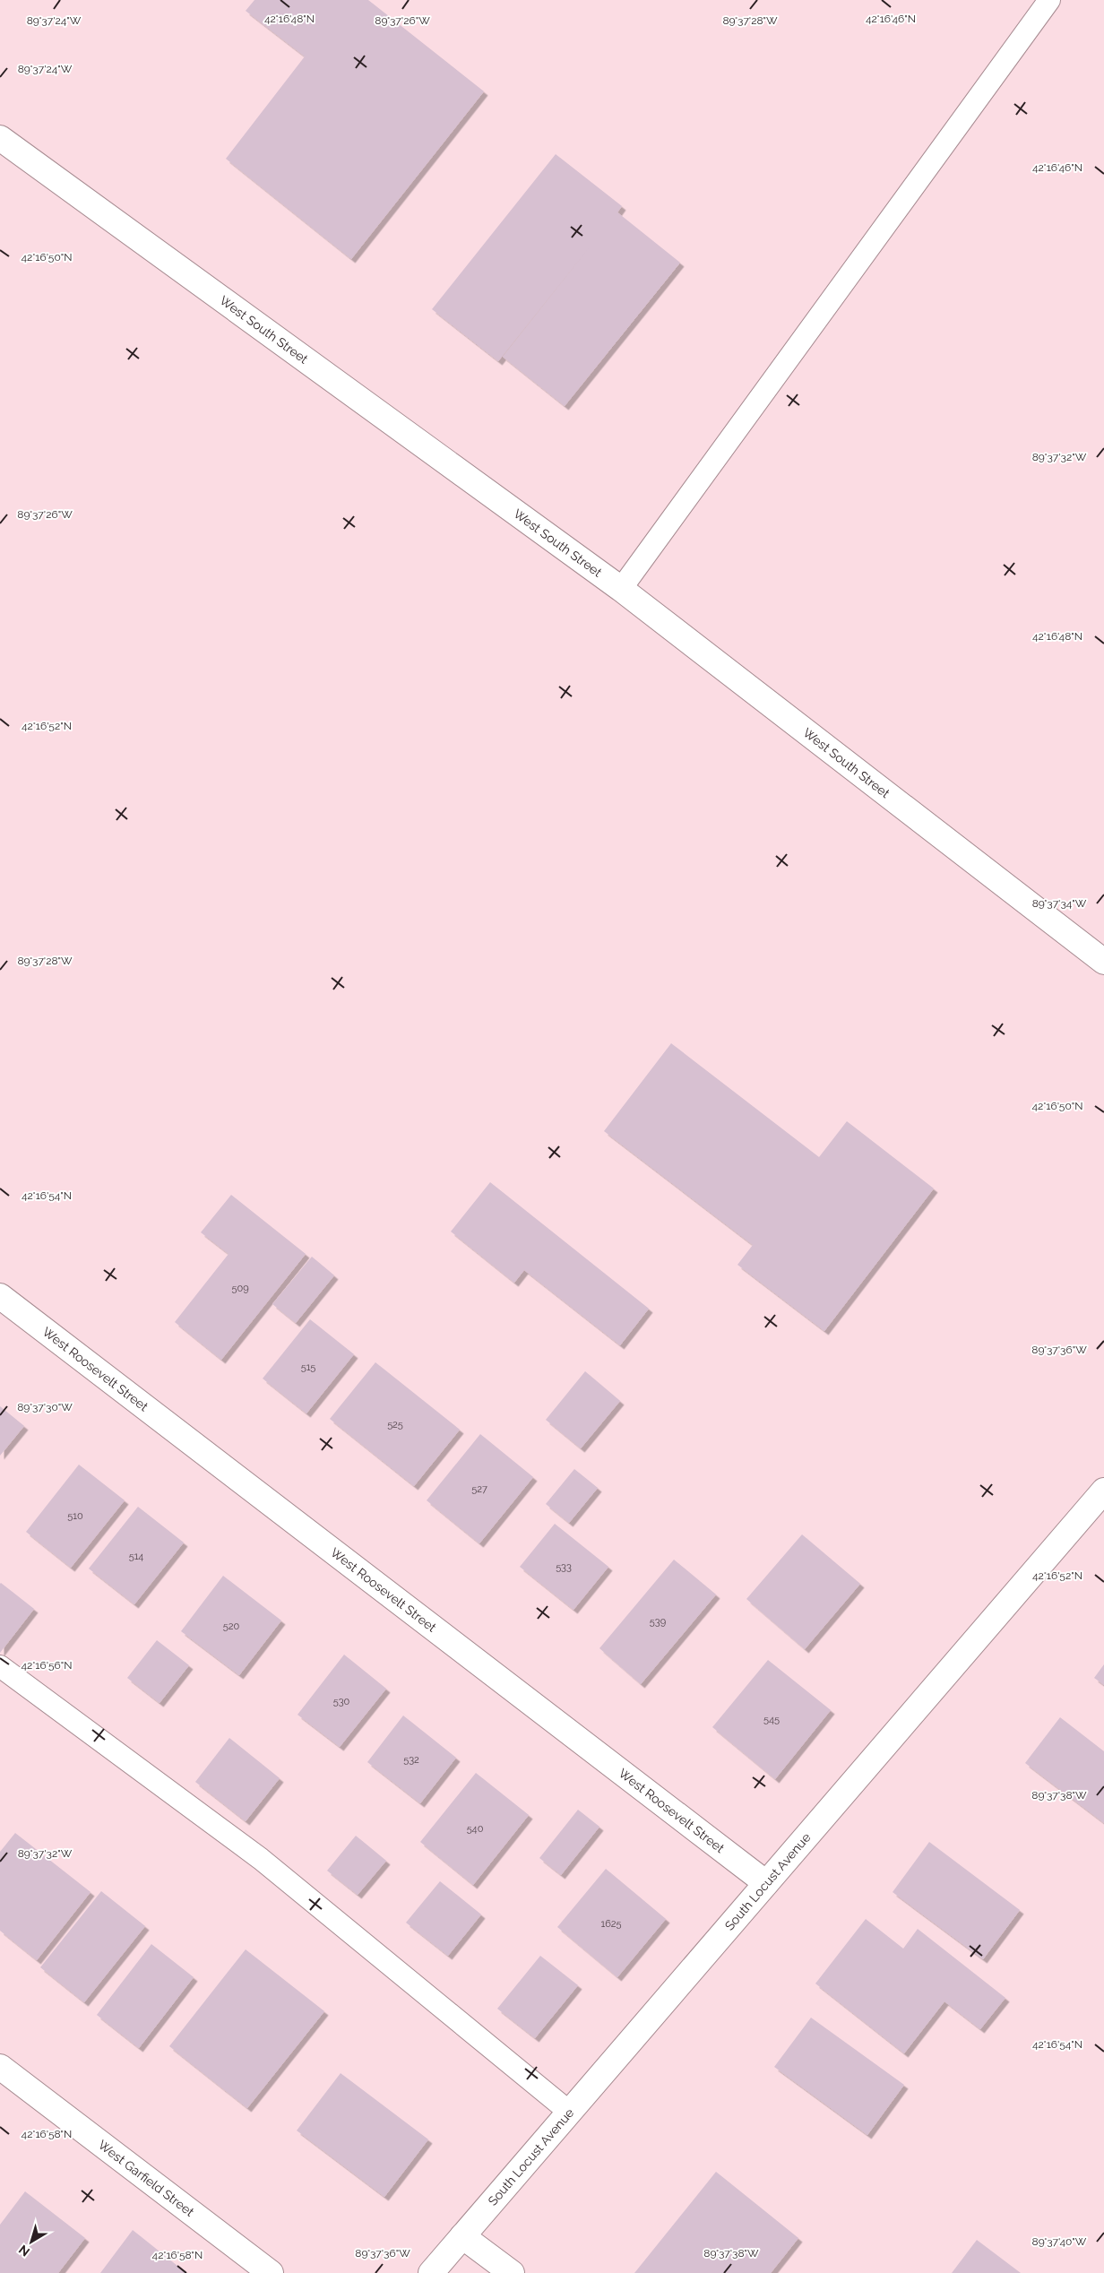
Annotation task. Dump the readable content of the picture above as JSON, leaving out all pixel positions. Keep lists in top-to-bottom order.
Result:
{
  "streets": {
    "street": [
      "West South Street",
      "West Roosevelt Street",
      "South Locust Avenue",
      "West Garfield Street"
    ]
  },
  "crossings": [
    ["West Roosevelt Street", "South Locust Avenue"]
  ],
  "house_numbers": [
    "509",
    "515",
    "525",
    "527",
    "510",
    "514",
    "533",
    "539",
    "520",
    "530",
    "545",
    "532",
    "540",
    "1625"
  ],
  "north": "bottom left",
  "coordinates": [
    "42°16'48\"N",
    "42°16'46\"N",
    "89°37'24\"W",
    "89°37'26\"W",
    "89°37'28\"W",
    "42°16'50\"N",
    "89°37'32\"W",
    "42°16'52\"N",
    "89°37'34\"W",
    "42°16'54\"N",
    "89°37'36\"W",
    "89°37'30\"W",
    "42°16'56\"N",
    "89°37'38\"W",
    "42°16'58\"N",
    "89°37'40\"W"
  ]
}
